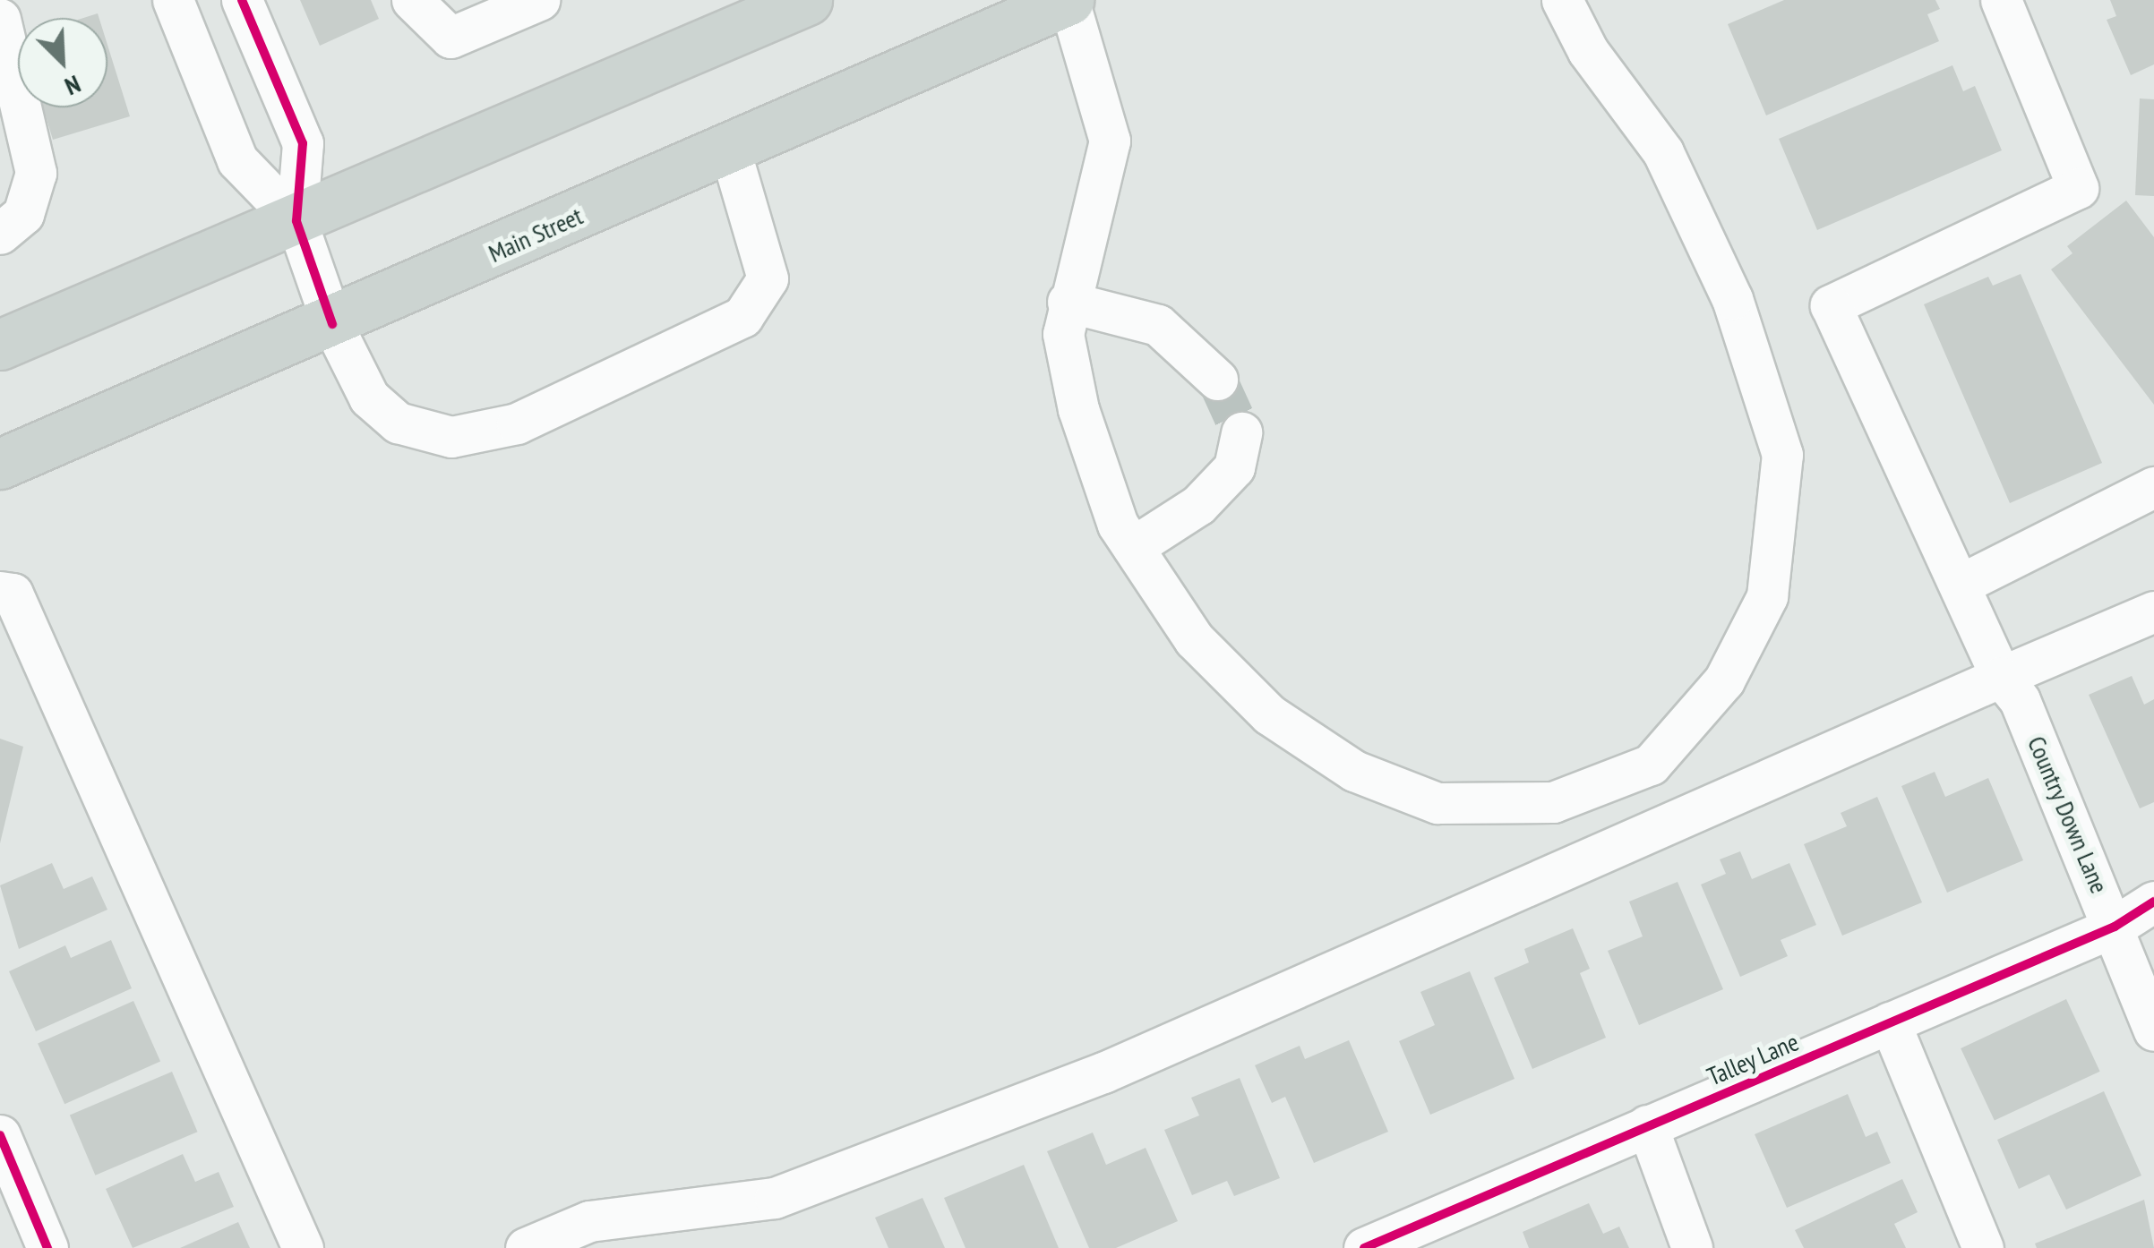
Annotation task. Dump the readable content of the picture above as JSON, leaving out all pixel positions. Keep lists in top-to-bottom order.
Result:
{
  "streets": {
    "main road": ["Main Street"],
    "street": ["Country Down Lane", "Talley Lane"]
  },
  "crossings": [
    ["Country Down Lane", "Talley Lane"]
  ],
  "north": "bottom right"
}
